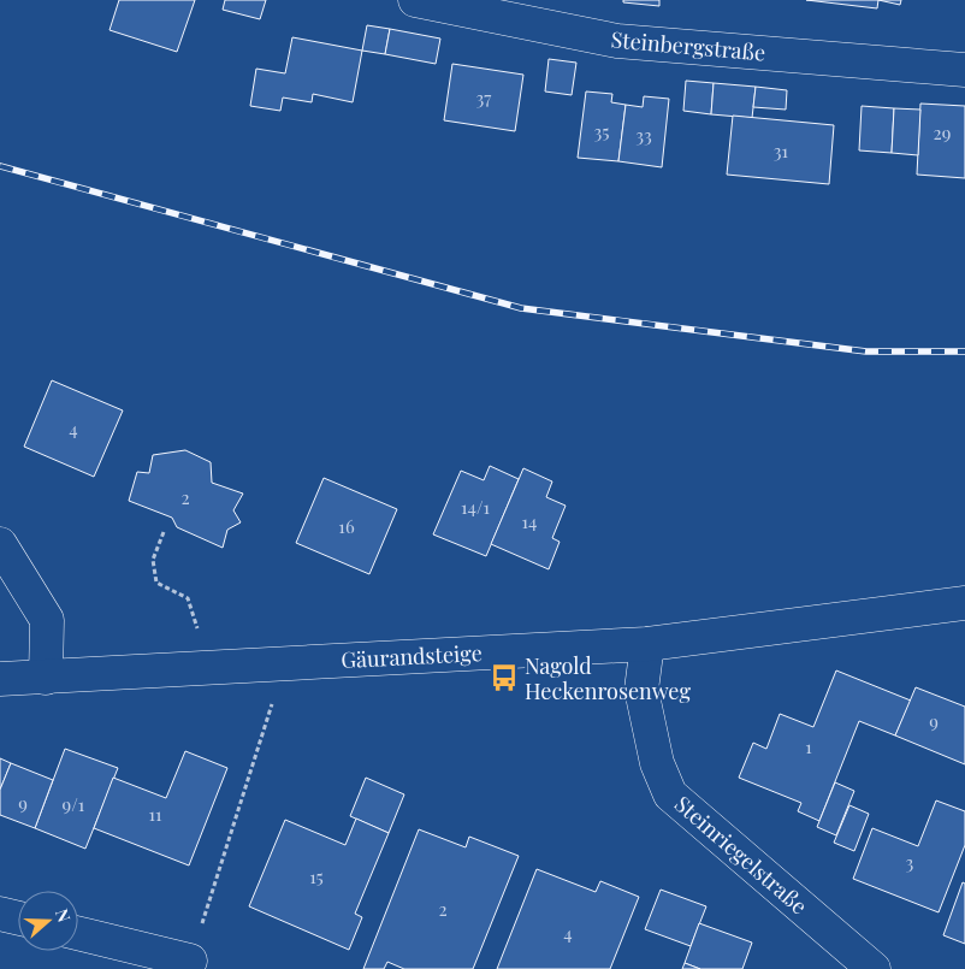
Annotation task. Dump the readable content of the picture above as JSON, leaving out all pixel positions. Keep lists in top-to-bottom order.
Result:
{
  "streets": {
    "street": ["Steinbergstraße", "Gäurandsteige", "Steinriegelstraße"]
  },
  "crossings": [
    ["Gäurandsteige", "Steinriegelstraße"]
  ],
  "places": {
    "bus stop": ["Nagold Heckenrosenweg"]
  },
  "house_numbers": [
    "37",
    "35",
    "29",
    "33",
    "31",
    "4",
    "2",
    "14/1",
    "14",
    "16",
    "9",
    "1",
    "9",
    "9/1",
    "11",
    "3",
    "15",
    "2",
    "4"
  ],
  "north": "right"
}
